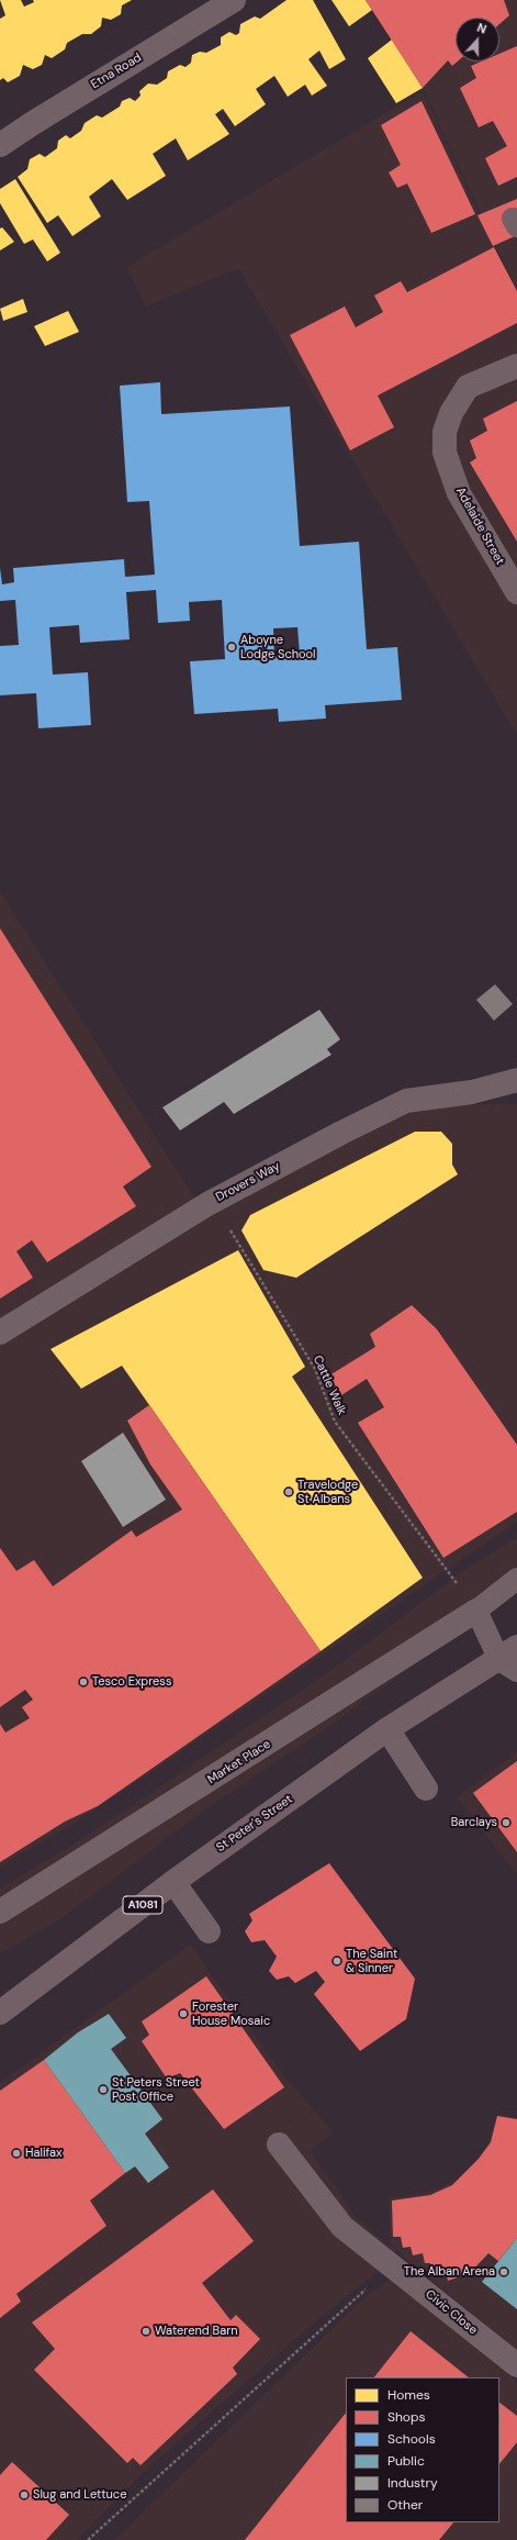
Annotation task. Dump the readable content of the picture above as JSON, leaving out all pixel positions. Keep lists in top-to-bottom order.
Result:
{
  "streets": {
    "main road": ["St Peter's Street", "A1081"],
    "street": [
      "Etna Road",
      "Adelaide Street",
      "Drovers Way",
      "Market Place",
      "Civic Close"
    ],
    "path": ["Cattle Walk"]
  },
  "crossings": [
    ["Drovers Way", "Cattle Walk"],
    ["Cattle Walk", "Market Place"]
  ],
  "places": [
    "Aboyne Lodge School",
    "Travelodge St Albans",
    "Tesco Express",
    "Barclays",
    "The Saint & Sinner",
    "Forester House Mosaic",
    "St Peters Street Post Office",
    "Halifax",
    "The Alban Arena",
    "Waterend Barn",
    "Slug and Lettuce"
  ],
  "legend": [
    "Homes",
    "Shops",
    "Schools",
    "Public",
    "Industry",
    "Other"
  ],
  "north": "top"
}
